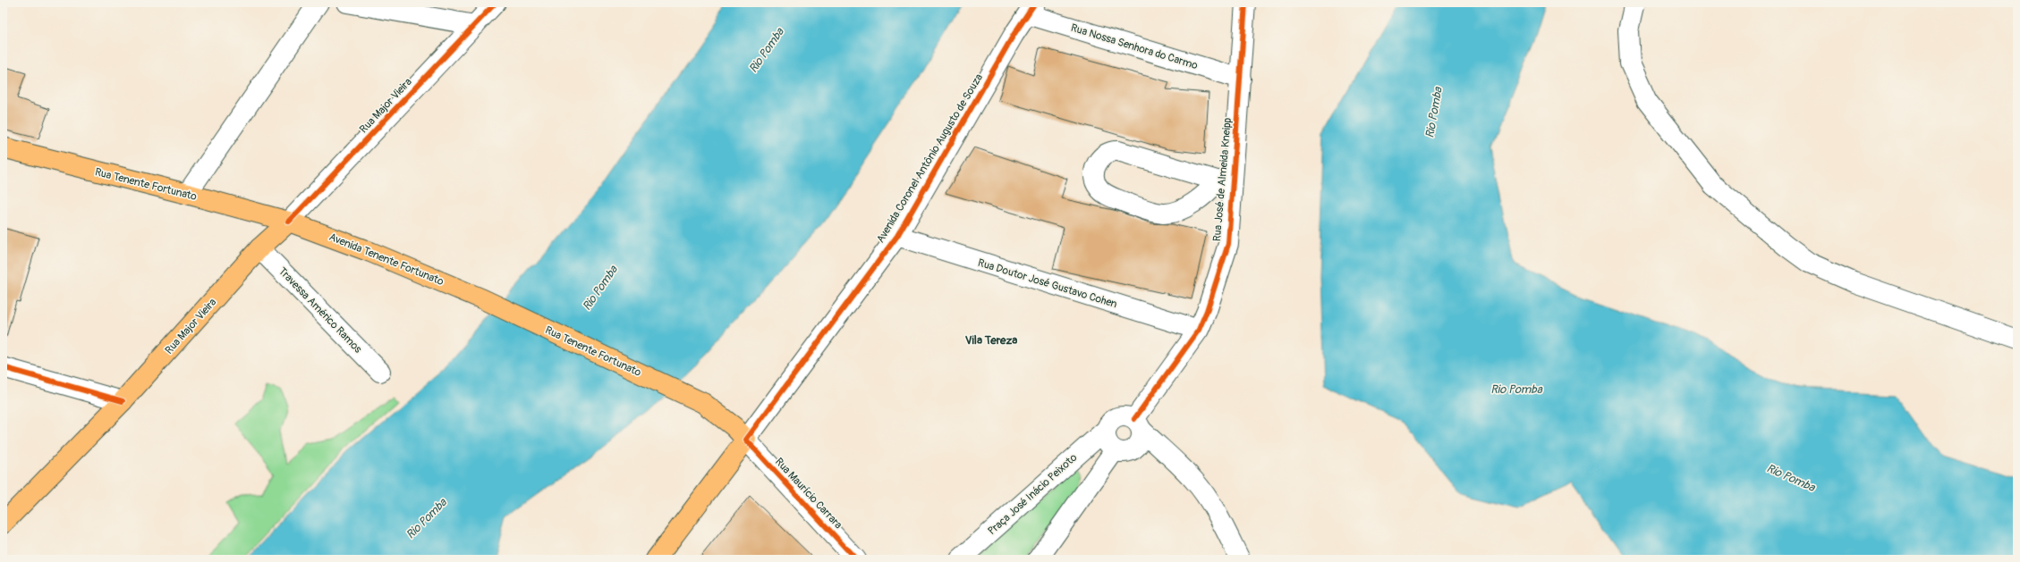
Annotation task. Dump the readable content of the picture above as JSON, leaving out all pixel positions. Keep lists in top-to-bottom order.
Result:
{
  "streets": {
    "main road": [
      "Rua Major Vieira",
      "Avenida Coronel Antônio Augusto de Souza",
      "Rua Tenente Fortunato",
      "Avenida Tenente Fortunato",
      "Rua Maurício Carrara"
    ],
    "street": [
      "Rua Nossa Senhora do Carmo",
      "Rua José de Almeida Kneipp",
      "Rua Doutor José Gustavo Cohen",
      "Travessa Américo Ramos",
      "Praça José Inácio Peixoto"
    ]
  },
  "crossings": [
    ["Rua Nossa Senhora do Carmo", "Avenida Coronel Antônio Augusto de Souza"],
    ["Rua Nossa Senhora do Carmo", "Rua José de Almeida Kneipp"],
    ["Rua Major Vieira", "Rua Tenente Fortunato"],
    ["Rua Major Vieira", "Avenida Tenente Fortunato"],
    ["Rua Major Vieira", "Travessa Américo Ramos"],
    ["Avenida Coronel Antônio Augusto de Souza", "Rua Doutor José Gustavo Cohen"],
    ["Avenida Coronel Antônio Augusto de Souza", "Rua Maurício Carrara"],
    ["Rua José de Almeida Kneipp", "Rua Doutor José Gustavo Cohen"],
    ["Rua José de Almeida Kneipp", "Praça José Inácio Peixoto"],
    ["Rua Tenente Fortunato", "Avenida Tenente Fortunato"],
    ["Rua Tenente Fortunato", "Rua Maurício Carrara"]
  ],
  "districts": ["Vila Tereza"],
  "water": ["Rio Pomba"]
}
